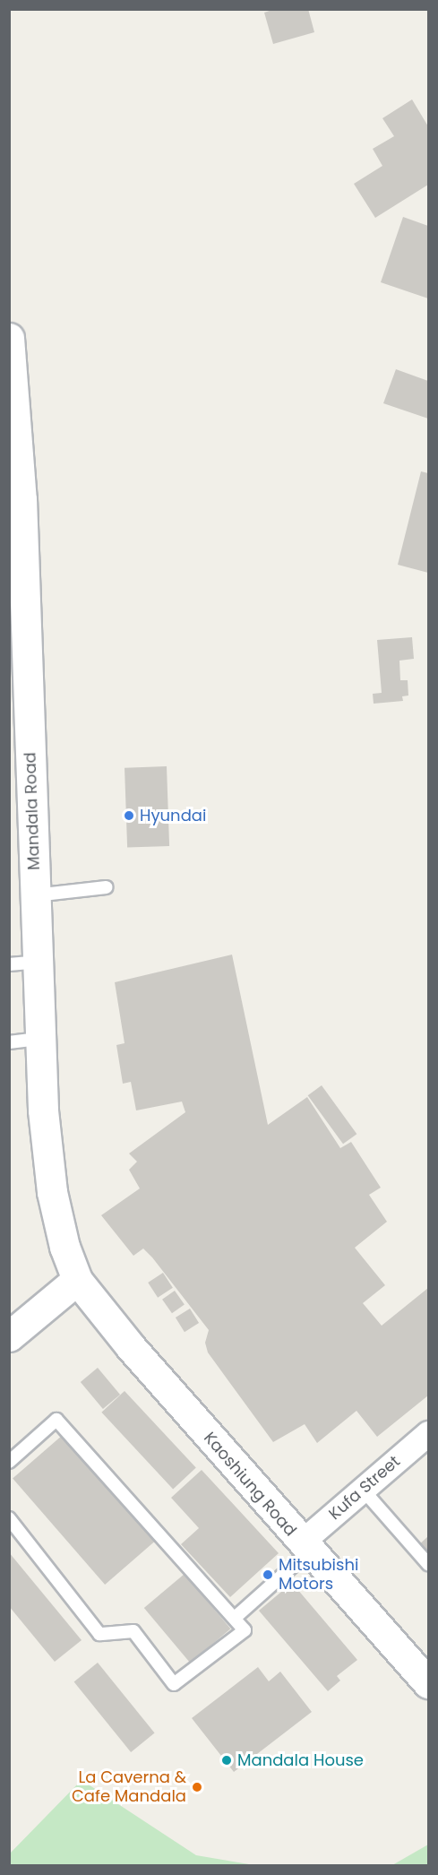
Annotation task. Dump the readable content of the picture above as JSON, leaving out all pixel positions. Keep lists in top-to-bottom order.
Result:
{
  "streets": {
    "street": ["Mandala Road", "Kaoshiung Road", "Kufa Street"]
  },
  "crossings": [
    ["Mandala Road", "Kaoshiung Road"],
    ["Kaoshiung Road", "Kufa Street"]
  ],
  "places": [
    "Hyundai",
    "Mitsubishi Motors",
    "Mandala House",
    "La Caverna & Cafe Mandala"
  ]
}
